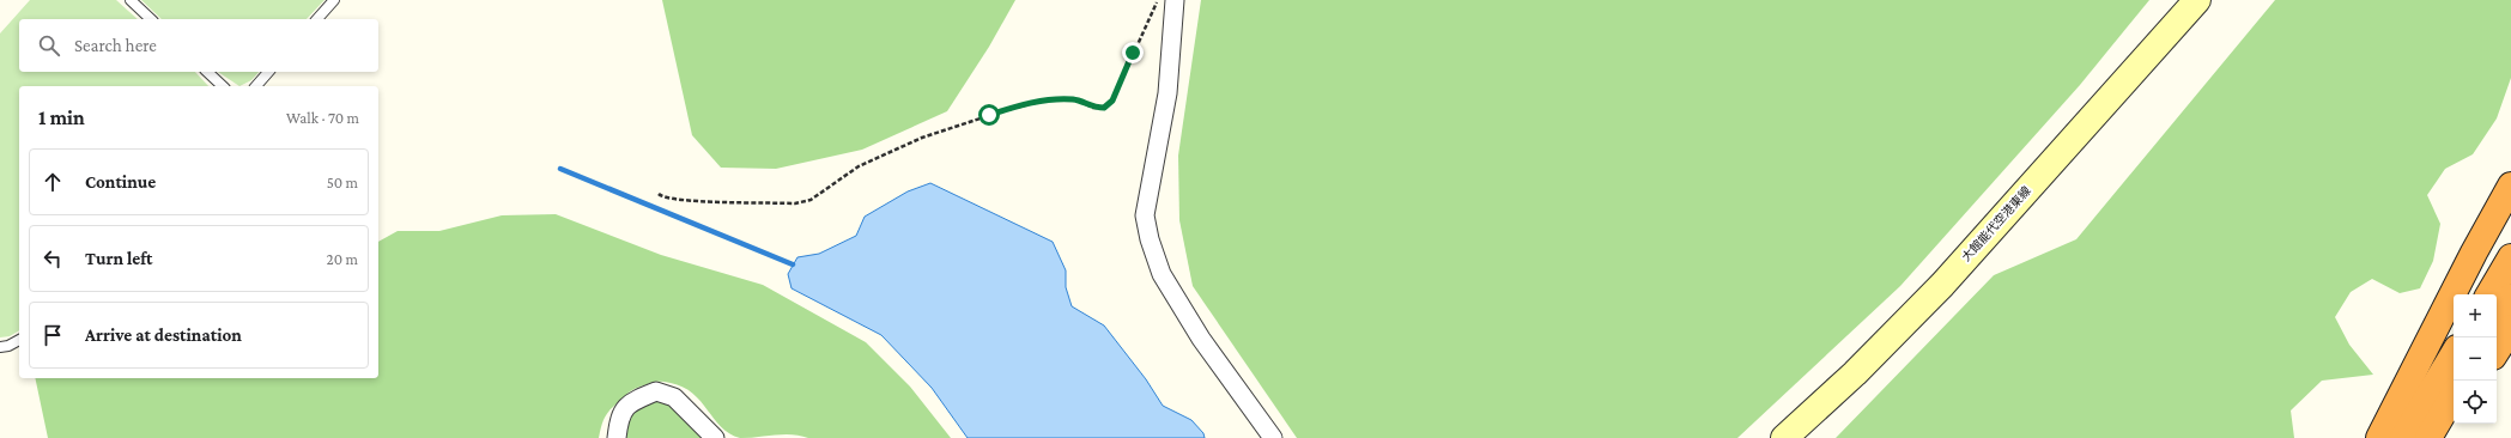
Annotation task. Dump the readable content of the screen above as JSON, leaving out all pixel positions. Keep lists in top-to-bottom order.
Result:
{
  "streets": {
    "main road": ["大館能代空港東線"]
  },
  "page": {
    "search": "Search here",
    "heading": ["1 min", "Walk · 70 m"],
    "list": [
      ["Continue", "50 m"],
      ["Turn left", "20 m"],
      "Arrive at destination"
    ],
    "map_buttons": ["+", "−"]
  }
}
